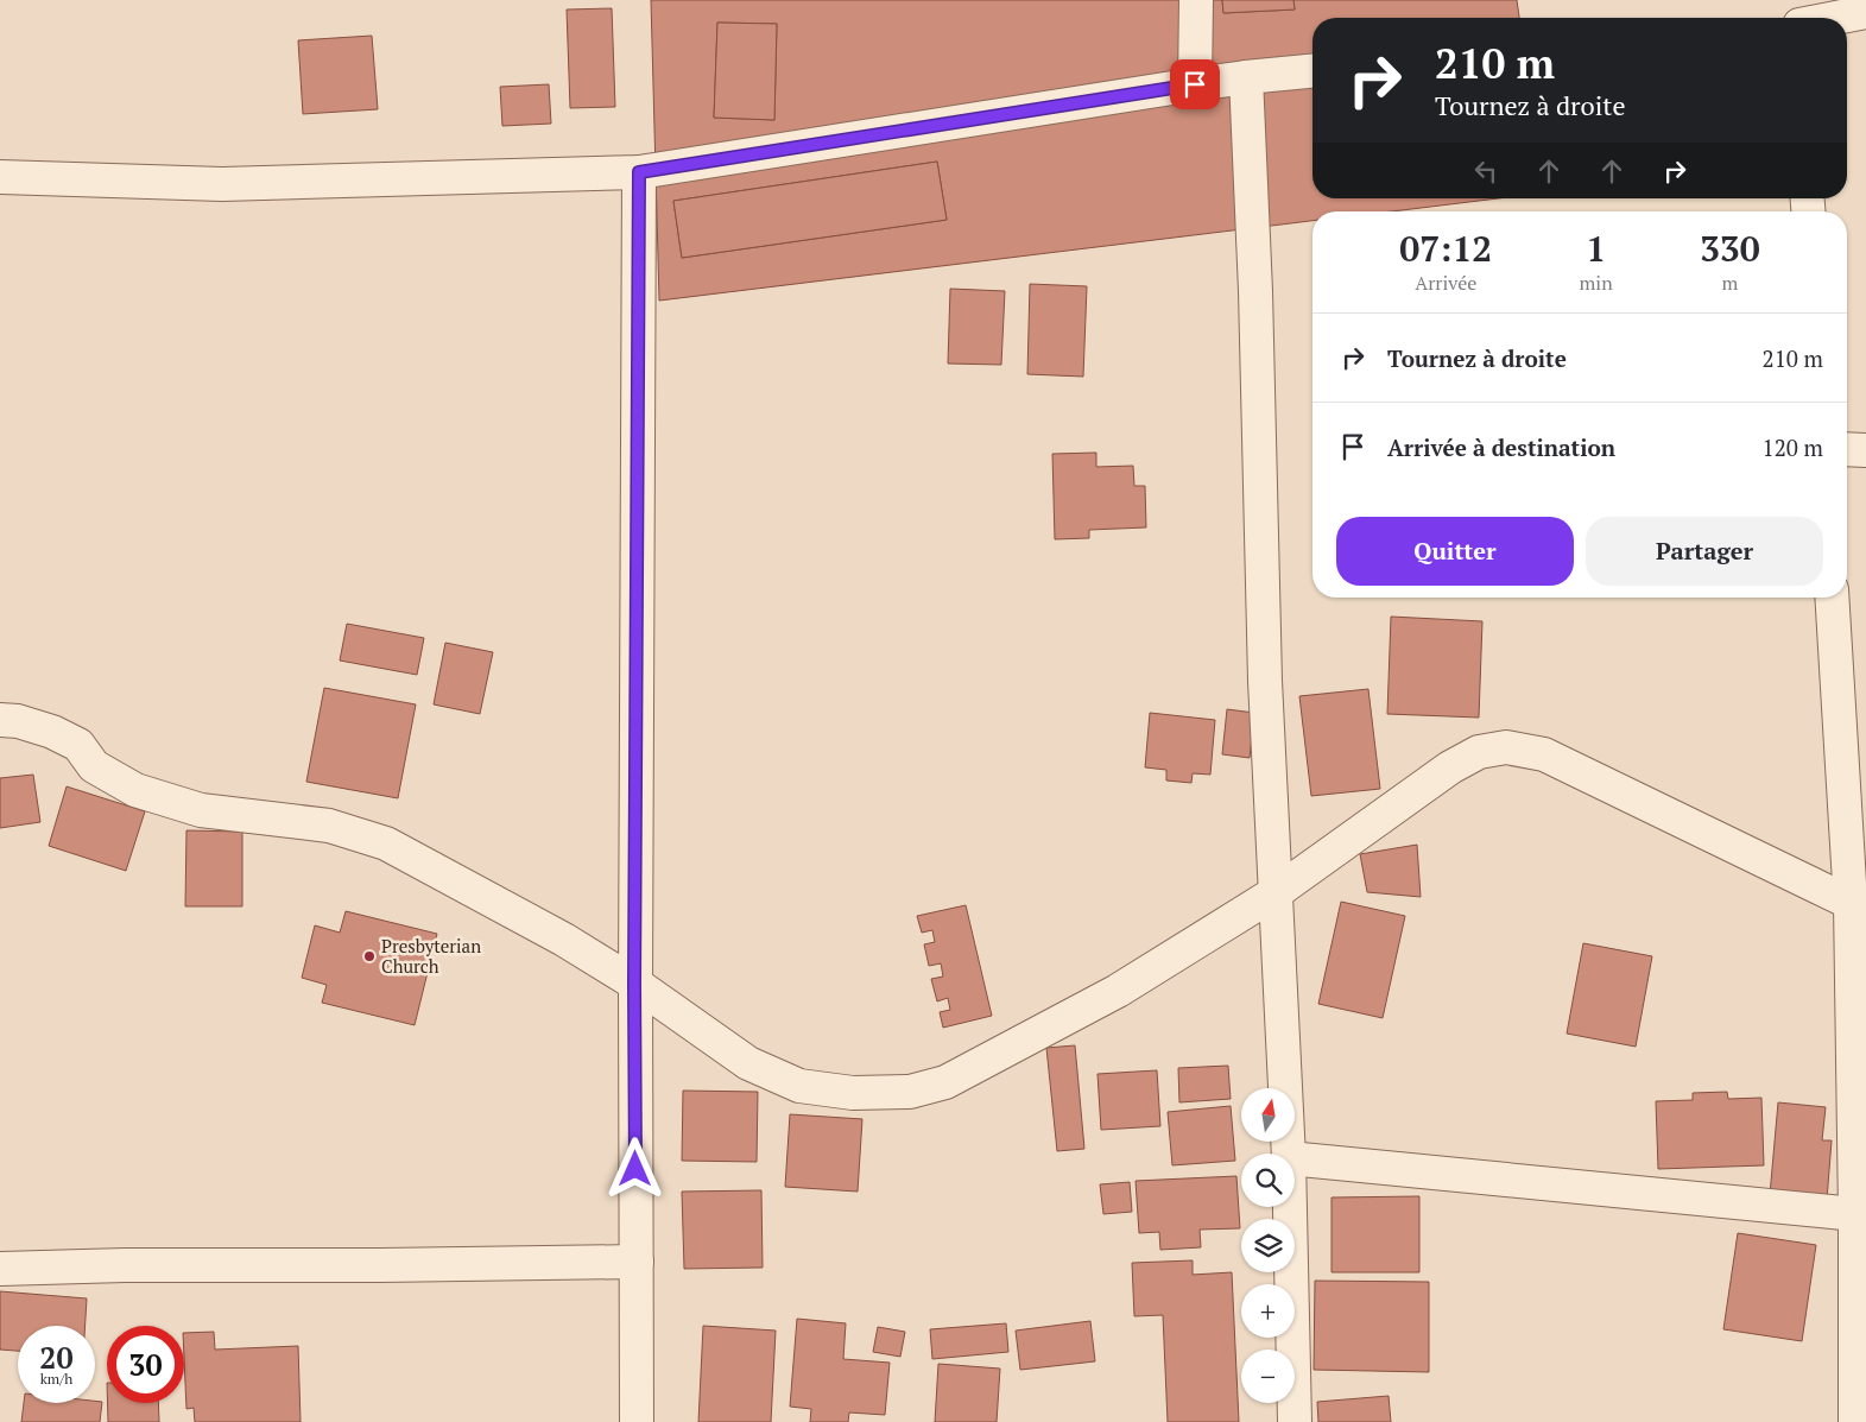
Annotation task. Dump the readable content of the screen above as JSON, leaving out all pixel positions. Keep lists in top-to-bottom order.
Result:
{
  "places": ["Presbyterian Church"],
  "north": "top",
  "page": {
    "turn": ["210 m", "Tournez à droite"],
    "eta": [
      "07:12",
      "Arrivée",
      "1",
      "min",
      "330",
      "m"
    ],
    "list": [
      {
        "name": "Tournez à droite",
        "value": "210 m"
      },
      {
        "name": "Arrivée à destination",
        "value": "120 m"
      }
    ],
    "buttons": ["Quitter", "Partager"],
    "map_buttons": ["+", "−"],
    "speed": "20 km/h",
    "limit": "30"
  }
}
